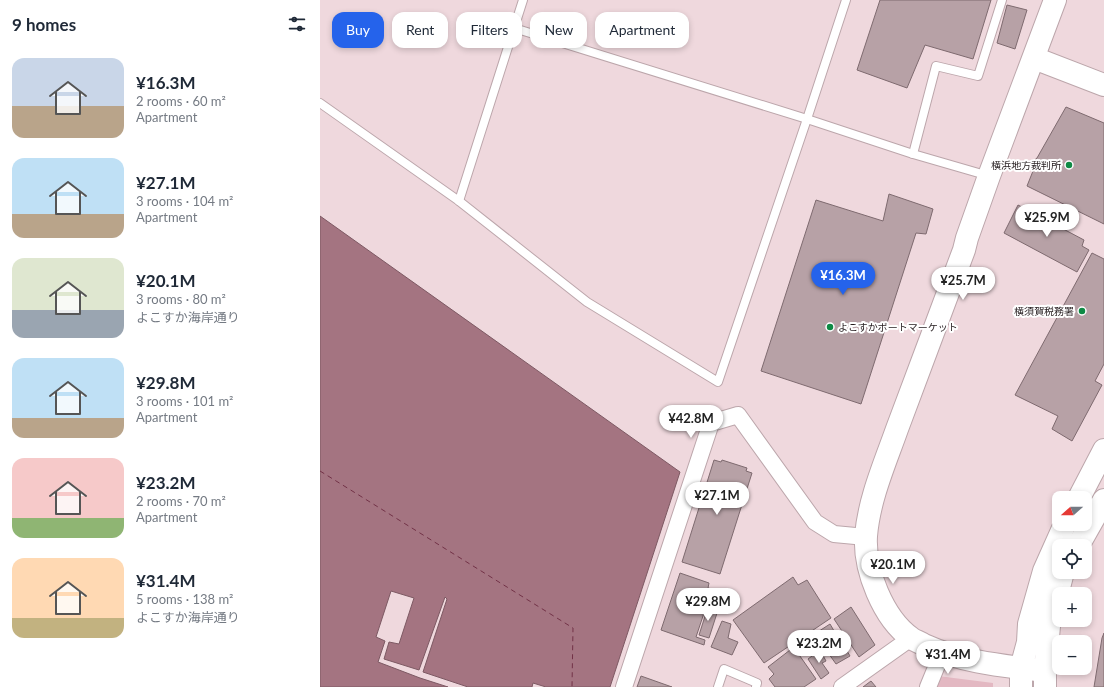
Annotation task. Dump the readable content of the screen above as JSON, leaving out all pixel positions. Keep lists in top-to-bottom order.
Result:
{
  "places": ["横浜地方裁判所", "横須賀税務署", "よこすかポートマーケット"],
  "north": "left",
  "page": {
    "heading": "9 homes",
    "chip": [
      "Buy",
      "Rent",
      "Filters",
      "New",
      "Apartment"
    ],
    "list": [
      {
        "name": "¥16.3M",
        "note": "2 rooms · 60 m² · Apartment"
      },
      {
        "name": "¥27.1M",
        "note": "3 rooms · 104 m² · Apartment"
      },
      {
        "name": "¥20.1M",
        "note": "3 rooms · 80 m² · よこすか海岸通り"
      },
      {
        "name": "¥29.8M",
        "note": "3 rooms · 101 m² · Apartment"
      },
      {
        "name": "¥23.2M",
        "note": "2 rooms · 70 m² · Apartment"
      },
      {
        "name": "¥31.4M",
        "note": "5 rooms · 138 m² · よこすか海岸通り"
      }
    ],
    "price": [
      "¥25.9M",
      "¥16.3M",
      "¥25.7M",
      "¥42.8M",
      "¥27.1M",
      "¥20.1M",
      "¥29.8M",
      "¥23.2M",
      "¥31.4M"
    ],
    "map_buttons": ["+", "−"]
  }
}
